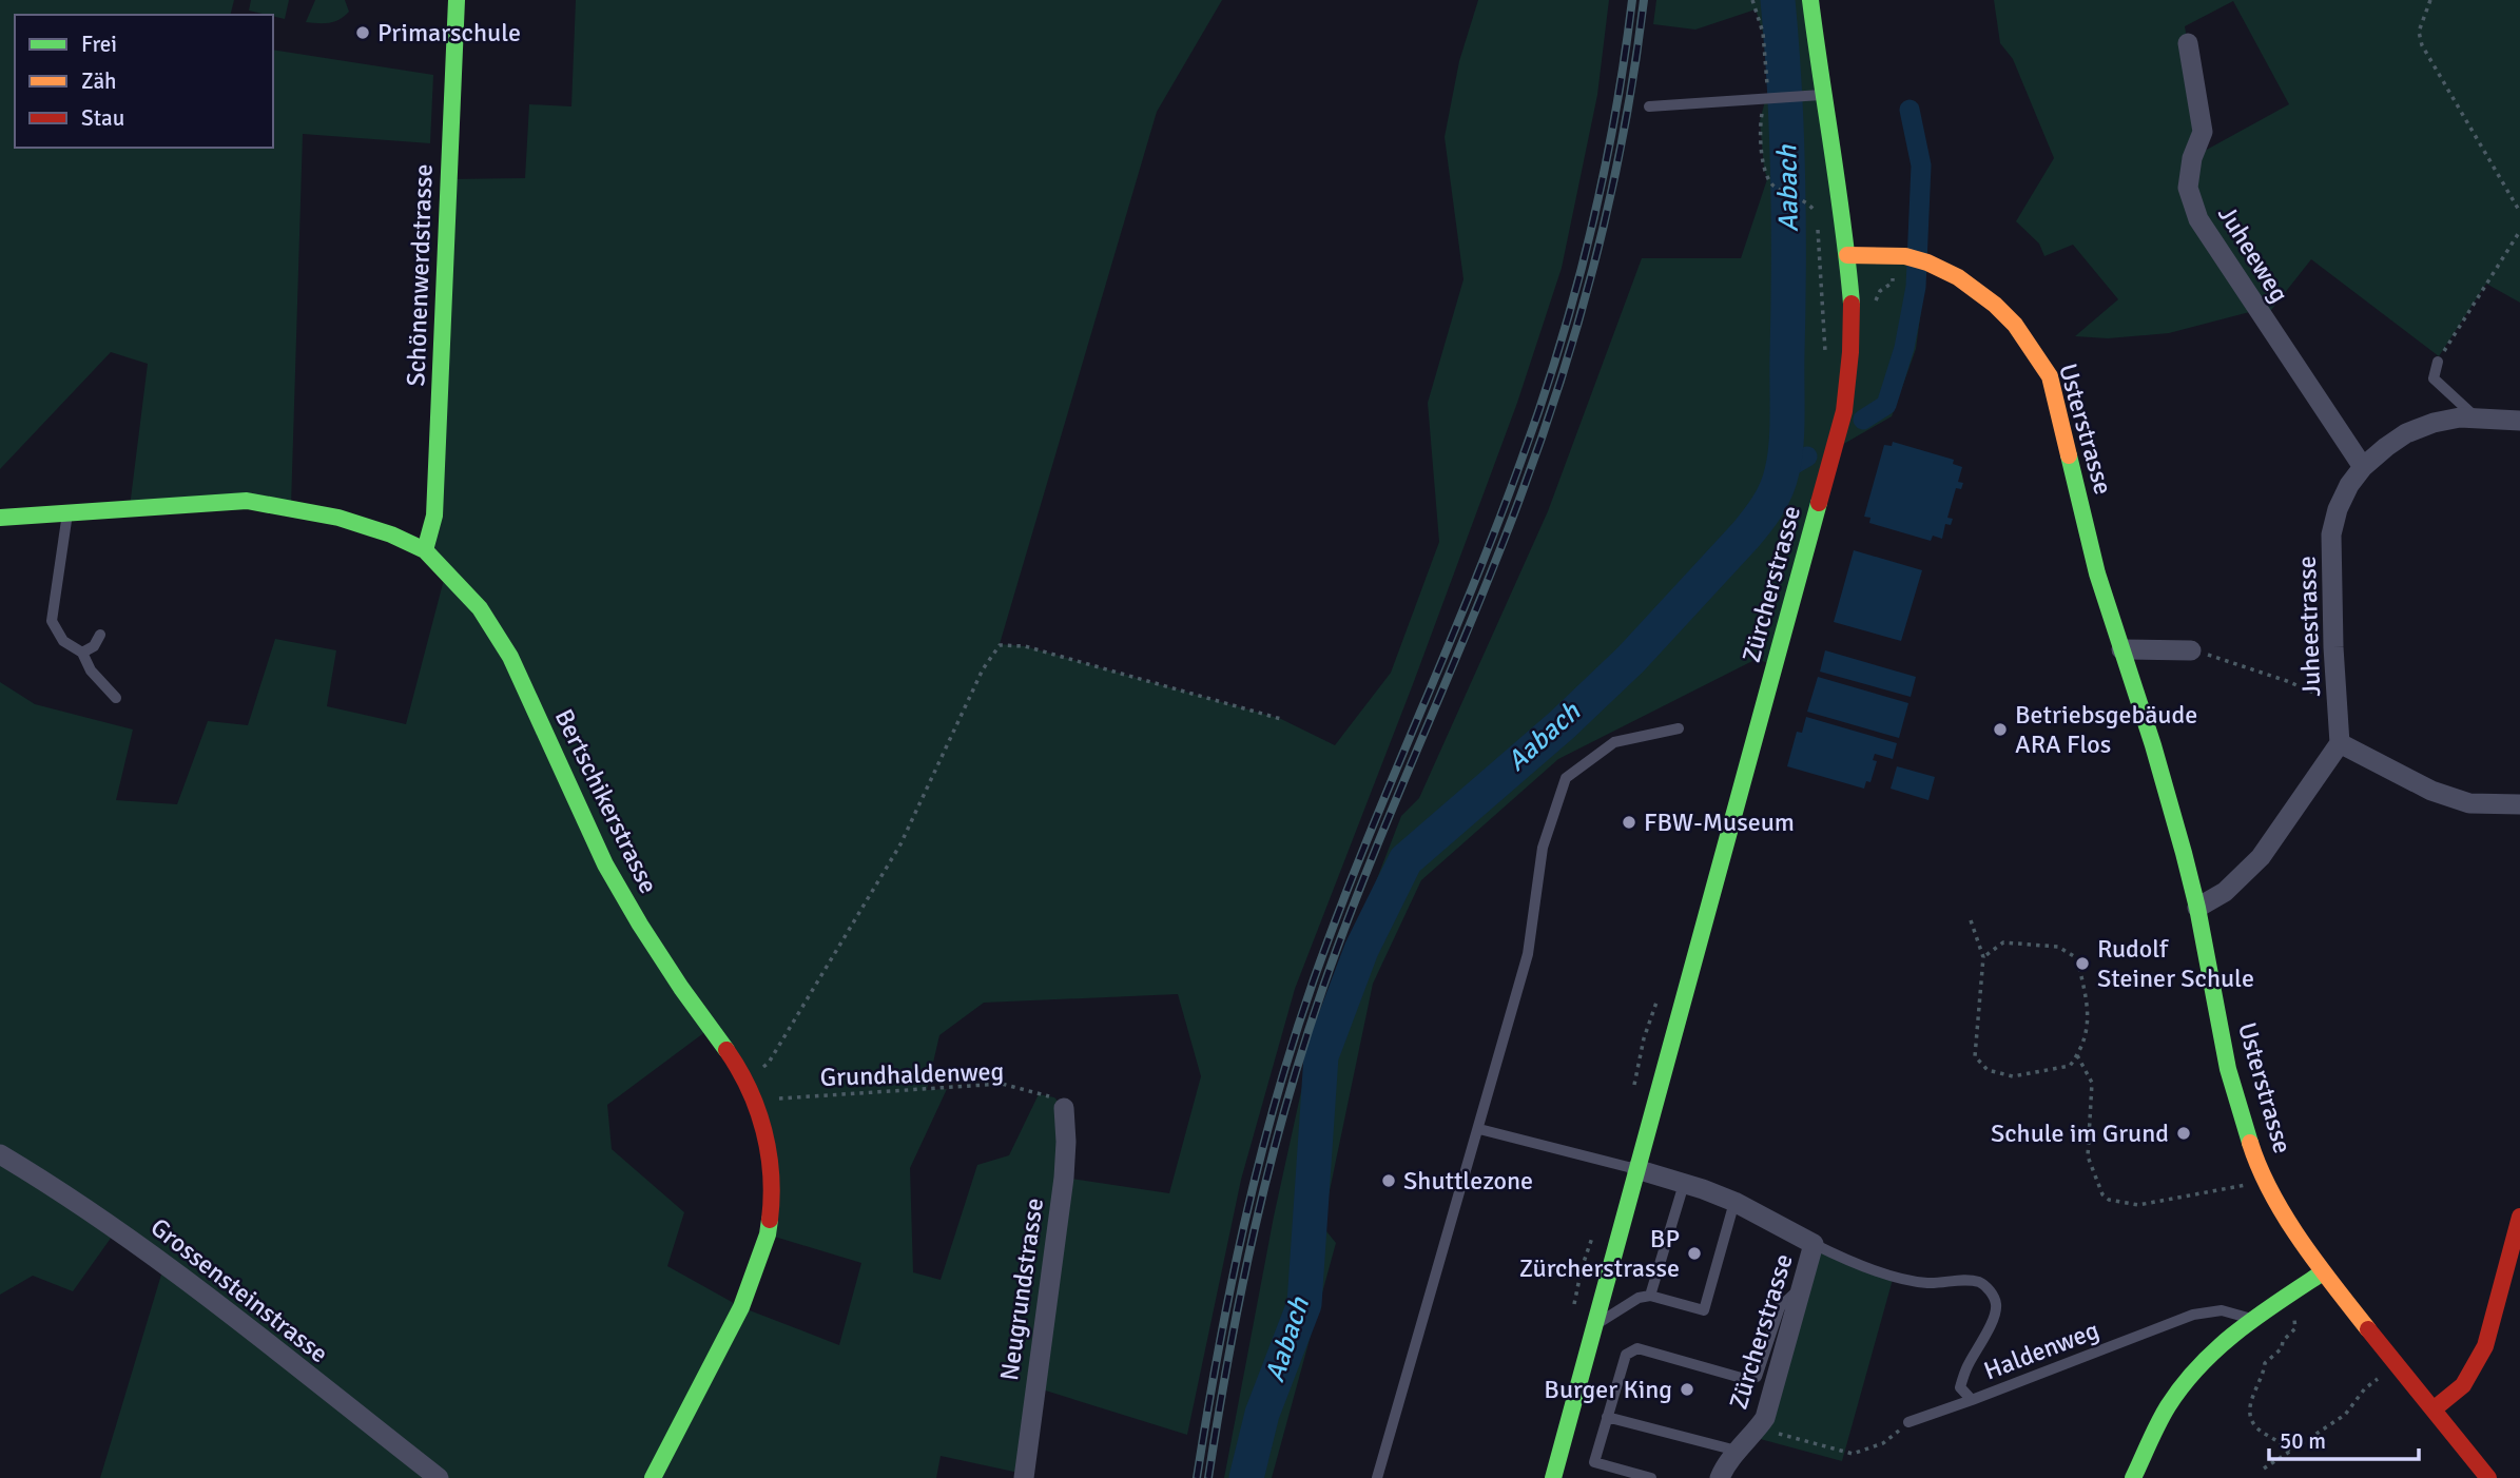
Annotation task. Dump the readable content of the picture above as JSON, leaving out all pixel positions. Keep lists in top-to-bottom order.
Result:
{
  "streets": {
    "main road": [
      "Schönenwerdstrasse",
      "Usterstrasse",
      "Zürcherstrasse",
      "Bertschikerstrasse"
    ],
    "street": [
      "Juheeweg",
      "Juheestrasse",
      "Neugrundstrasse",
      "Grossensteinstrasse"
    ],
    "lane": ["Haldenweg"],
    "path": ["Grundhaldenweg"]
  },
  "crossings": [
    ["Juheeweg", "Juheestrasse"],
    ["Schönenwerdstrasse", "Bertschikerstrasse"],
    ["Usterstrasse", "Zürcherstrasse"],
    ["Zürcherstrasse", "Haldenweg"],
    ["Bertschikerstrasse", "Grundhaldenweg"],
    ["Grundhaldenweg", "Neugrundstrasse"]
  ],
  "water": ["Aabach"],
  "places": [
    "Primarschule",
    "Betriebsgebäude ARA Flos",
    "FBW-Museum",
    "Rudolf Steiner Schule",
    "Schule im Grund",
    "Shuttlezone",
    "BP Zürcherstrasse",
    "Burger King"
  ],
  "legend": ["Frei", "Zäh", "Stau"],
  "scale_bar": "50 m"
}
